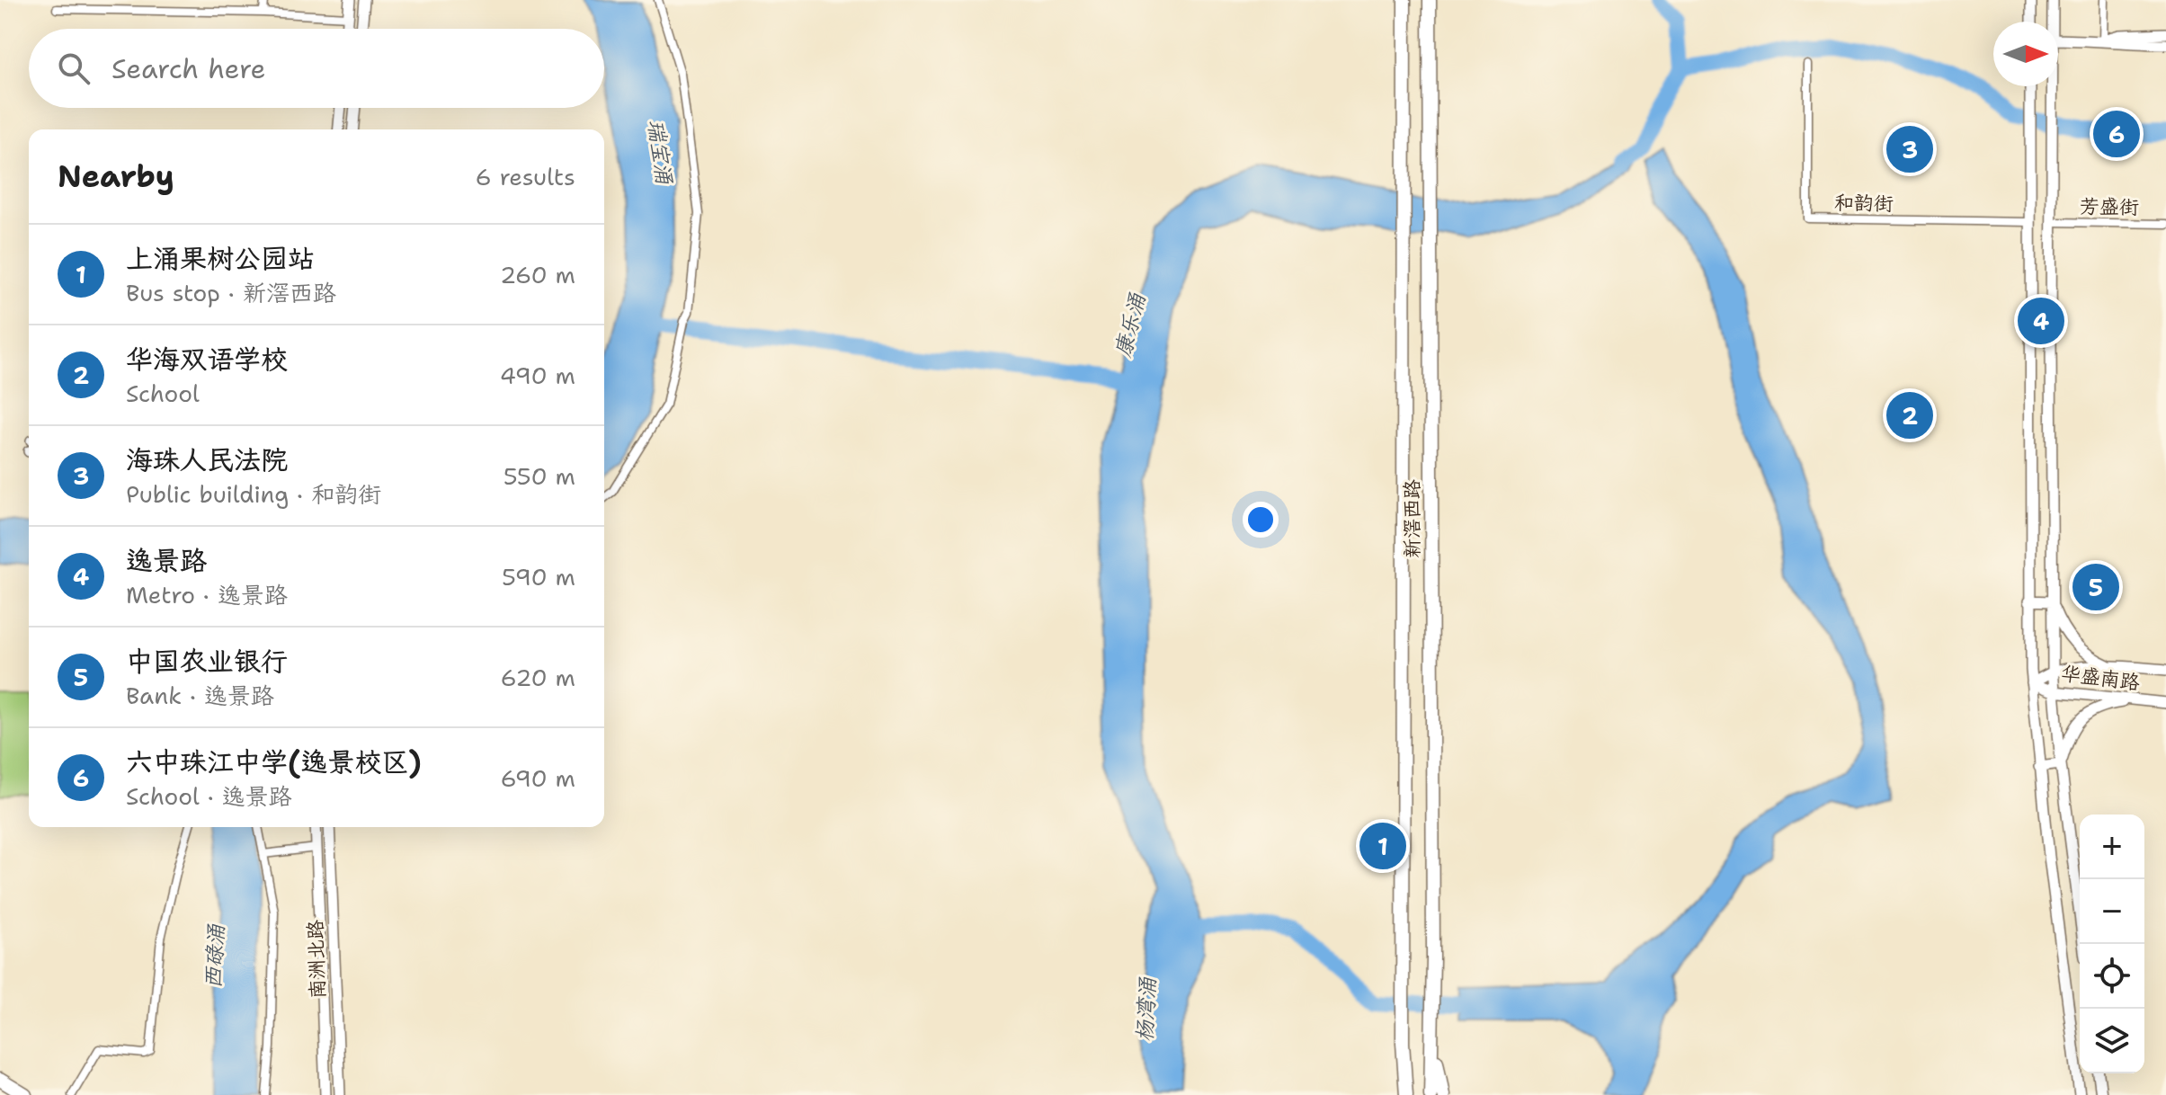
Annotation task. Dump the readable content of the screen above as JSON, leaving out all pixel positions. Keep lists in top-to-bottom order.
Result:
{
  "streets": {
    "highway": ["新滘西路"],
    "main road": ["华盛南路", "南洲北路"],
    "street": ["和韵街", "芳盛街"]
  },
  "water": [
    "瑞宝涌",
    "康乐涌",
    "西碌涌",
    "杨湾涌"
  ],
  "north": "right",
  "page": {
    "search": "Search here",
    "pins": [
      "6",
      "3",
      "4",
      "2",
      "5",
      "1"
    ],
    "heading": ["Nearby", "6 results"],
    "list": [
      {
        "mark": "1",
        "name": "上涌果树公园站",
        "note": "Bus stop · 新滘西路",
        "value": "260 m"
      },
      {
        "mark": "2",
        "name": "华海双语学校",
        "note": "School",
        "value": "490 m"
      },
      {
        "mark": "3",
        "name": "海珠人民法院",
        "note": "Public building · 和韵街",
        "value": "550 m"
      },
      {
        "mark": "4",
        "name": "逸景路",
        "note": "Metro · 逸景路",
        "value": "590 m"
      },
      {
        "mark": "5",
        "name": "中国农业银行",
        "note": "Bank · 逸景路",
        "value": "620 m"
      },
      {
        "mark": "6",
        "name": "六中珠江中学(逸景校区)",
        "note": "School · 逸景路",
        "value": "690 m"
      }
    ],
    "map_buttons": ["+", "−"]
  }
}
